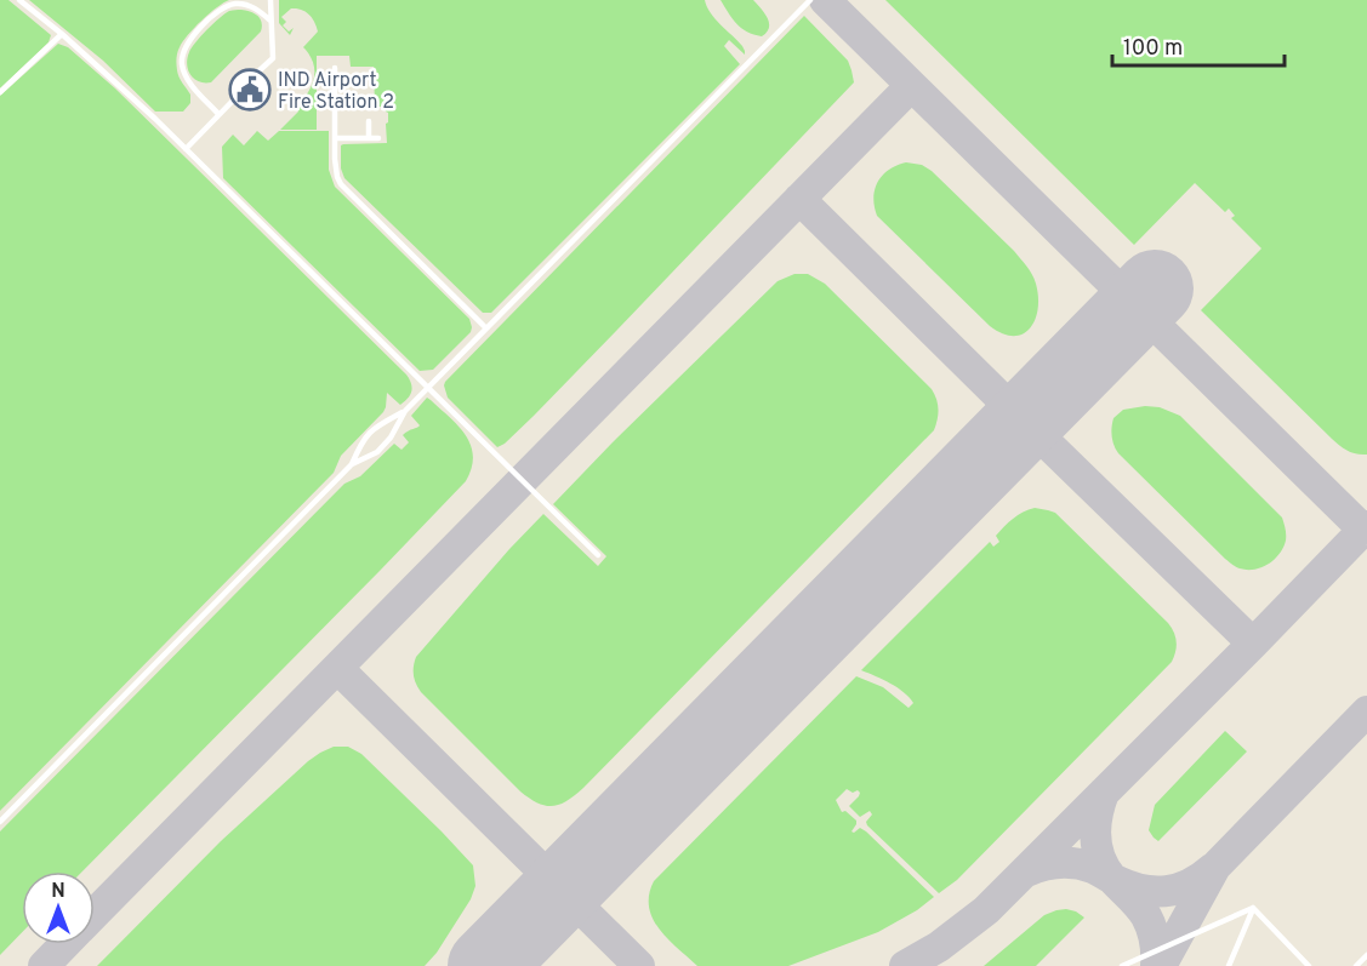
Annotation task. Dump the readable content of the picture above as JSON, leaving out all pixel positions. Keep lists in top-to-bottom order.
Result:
{
  "places": {
    "public building": ["IND Airport Fire Station 2"]
  },
  "scale_bar": "100 m",
  "north": "top"
}
